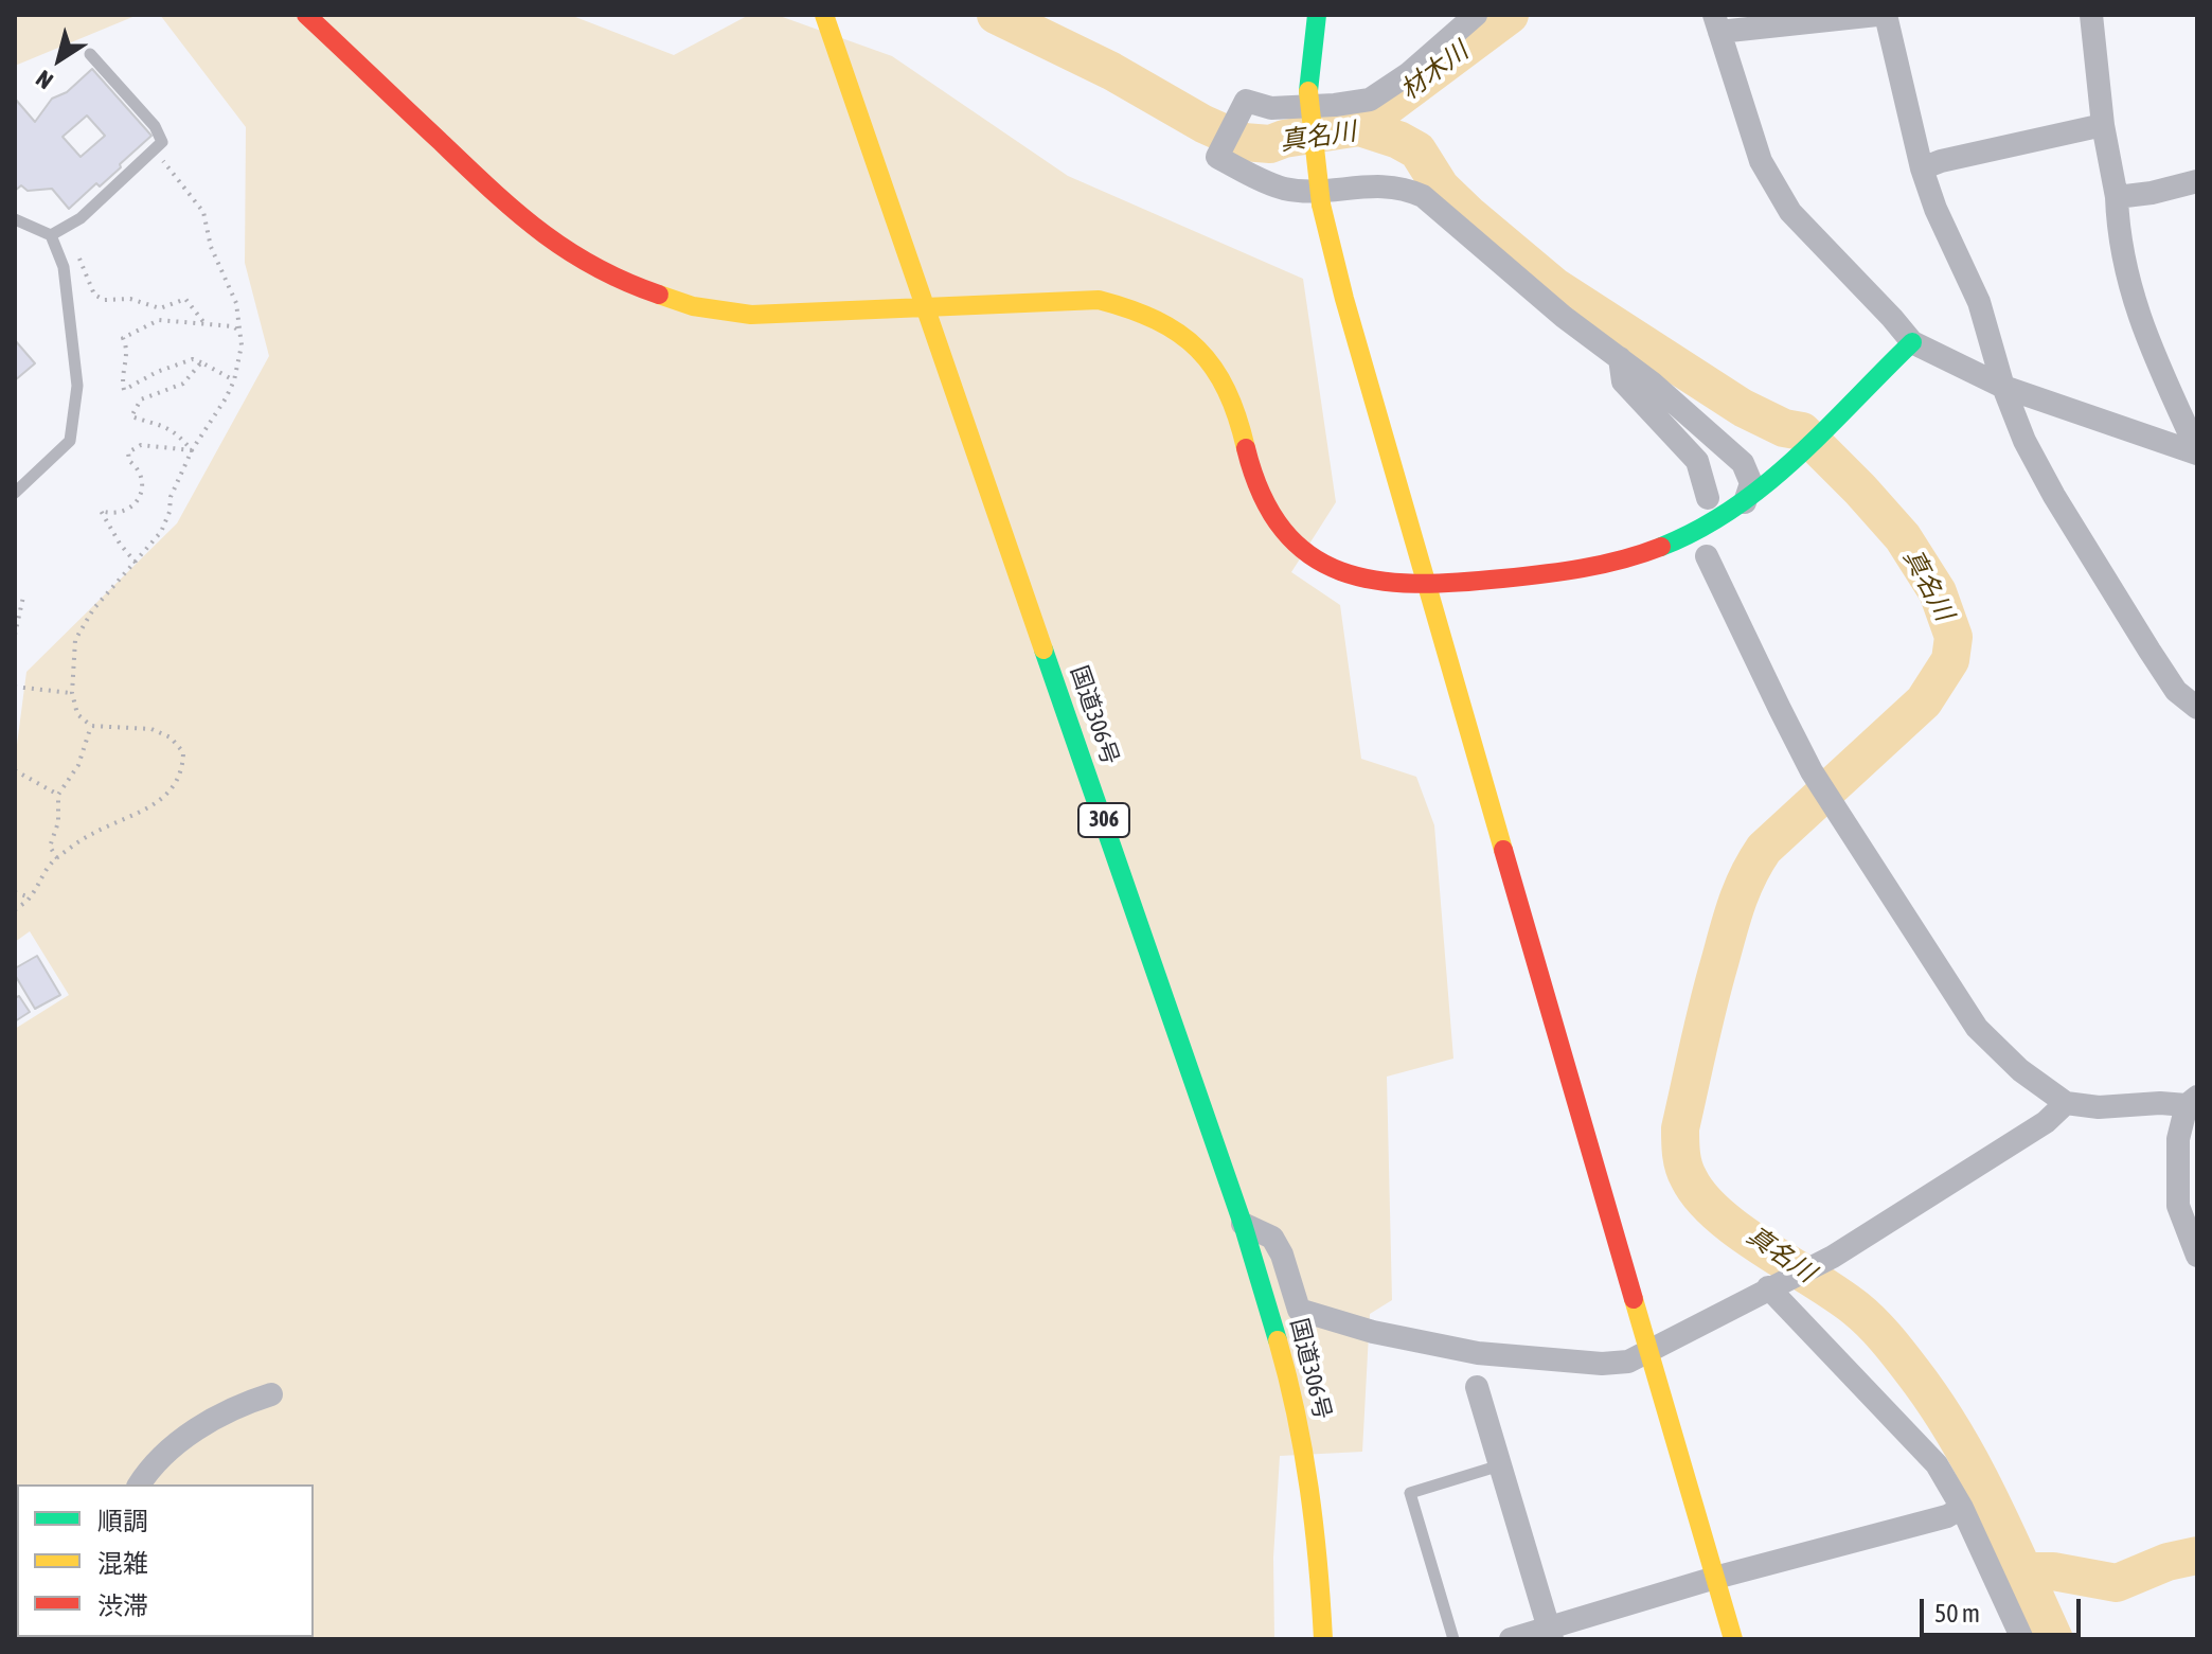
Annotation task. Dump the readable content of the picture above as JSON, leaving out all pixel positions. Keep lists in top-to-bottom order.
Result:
{
  "streets": {
    "main road": ["国道306号", "306"]
  },
  "water": ["材木川", "真名川"],
  "legend": ["順調", "混雑", "渋滞"],
  "scale_bar": "50 m",
  "north": "bottom left"
}
